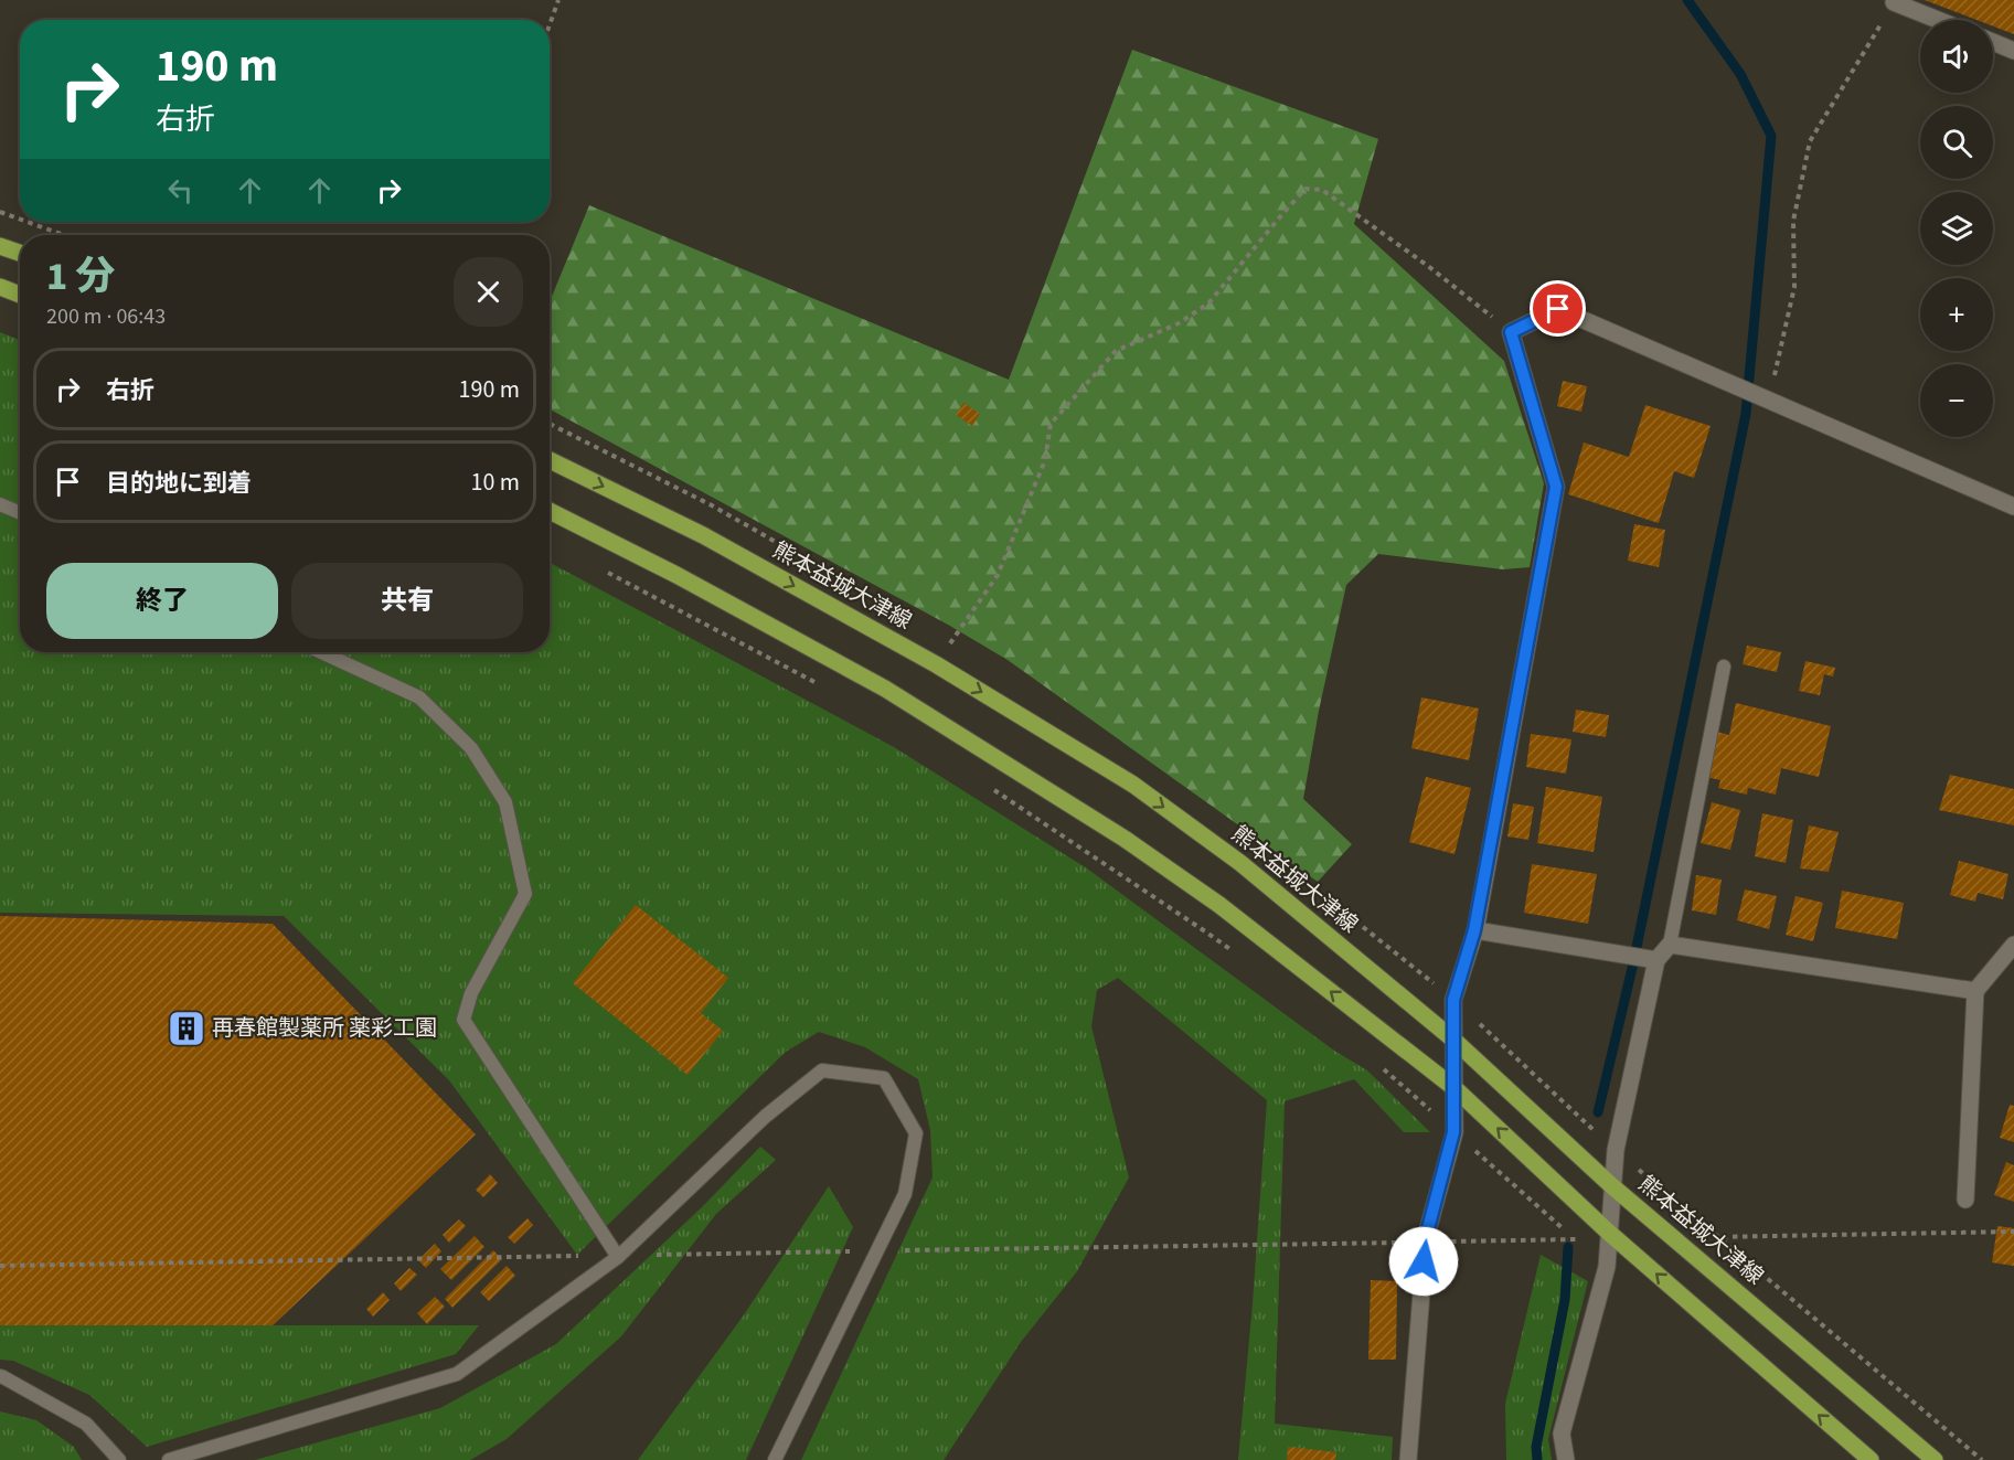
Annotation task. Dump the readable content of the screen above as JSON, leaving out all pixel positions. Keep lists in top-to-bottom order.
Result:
{
  "streets": {
    "main road": ["熊本益城大津線"]
  },
  "places": {
    "building": ["再春館製薬所 薬彩工園"]
  },
  "page": {
    "map_buttons": ["+", "−"],
    "turn": ["190 m", "右折"],
    "heading": ["1 分", "200 m · 06:43"],
    "list": [
      {
        "name": "右折",
        "value": "190 m"
      },
      {
        "name": "目的地に到着",
        "value": "10 m"
      }
    ],
    "buttons": ["終了", "共有"]
  }
}
